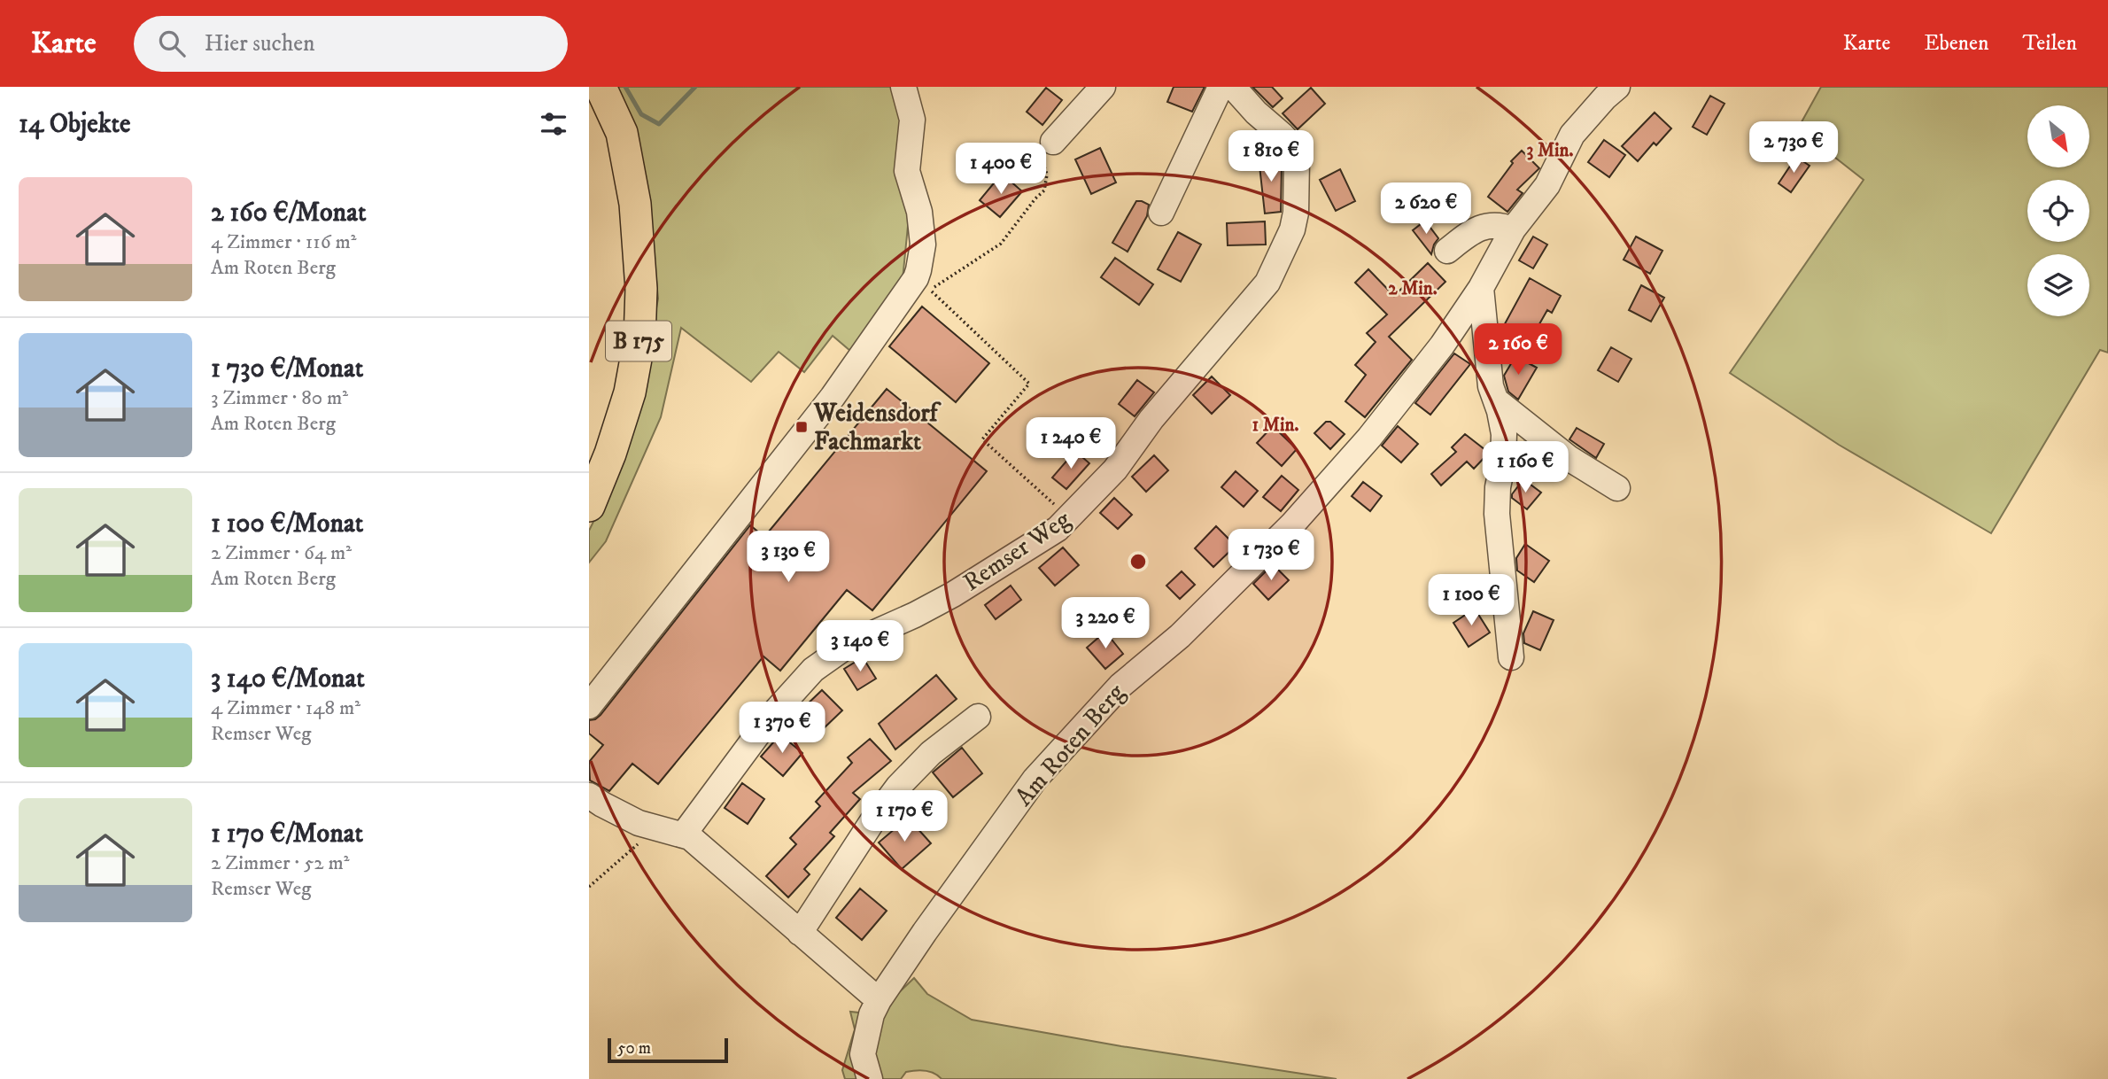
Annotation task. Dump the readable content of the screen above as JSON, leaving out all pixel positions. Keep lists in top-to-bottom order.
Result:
{
  "streets": {
    "main road": ["B 175"],
    "street": ["Remser Weg", "Am Roten Berg"]
  },
  "places": {
    "transit": ["Weidensdorf Fachmarkt"]
  },
  "scale_bar": "50 m",
  "north": "bottom right",
  "page": {
    "header": "Karte",
    "search": "Hier suchen",
    "nav": ["Karte", "Ebenen", "Teilen"],
    "heading": "14 Objekte",
    "price": [
      "2 730 €",
      "1 810 €",
      "1 400 €",
      "2 620 €",
      "2 160 €",
      "1 240 €",
      "1 160 €",
      "1 730 €",
      "3 130 €",
      "1 100 €",
      "3 220 €",
      "3 140 €",
      "1 370 €",
      "1 170 €"
    ],
    "list": [
      {
        "name": "2 160 €/Monat",
        "note": "4 Zimmer · 116 m² · Am Roten Berg"
      },
      {
        "name": "1 730 €/Monat",
        "note": "3 Zimmer · 80 m² · Am Roten Berg"
      },
      {
        "name": "1 100 €/Monat",
        "note": "2 Zimmer · 64 m² · Am Roten Berg"
      },
      {
        "name": "3 140 €/Monat",
        "note": "4 Zimmer · 148 m² · Remser Weg"
      },
      {
        "name": "1 170 €/Monat",
        "note": "2 Zimmer · 52 m² · Remser Weg"
      }
    ],
    "scale": "50 m"
  },
  "rings": ["3 Min.", "2 Min.", "1 Min."]
}
